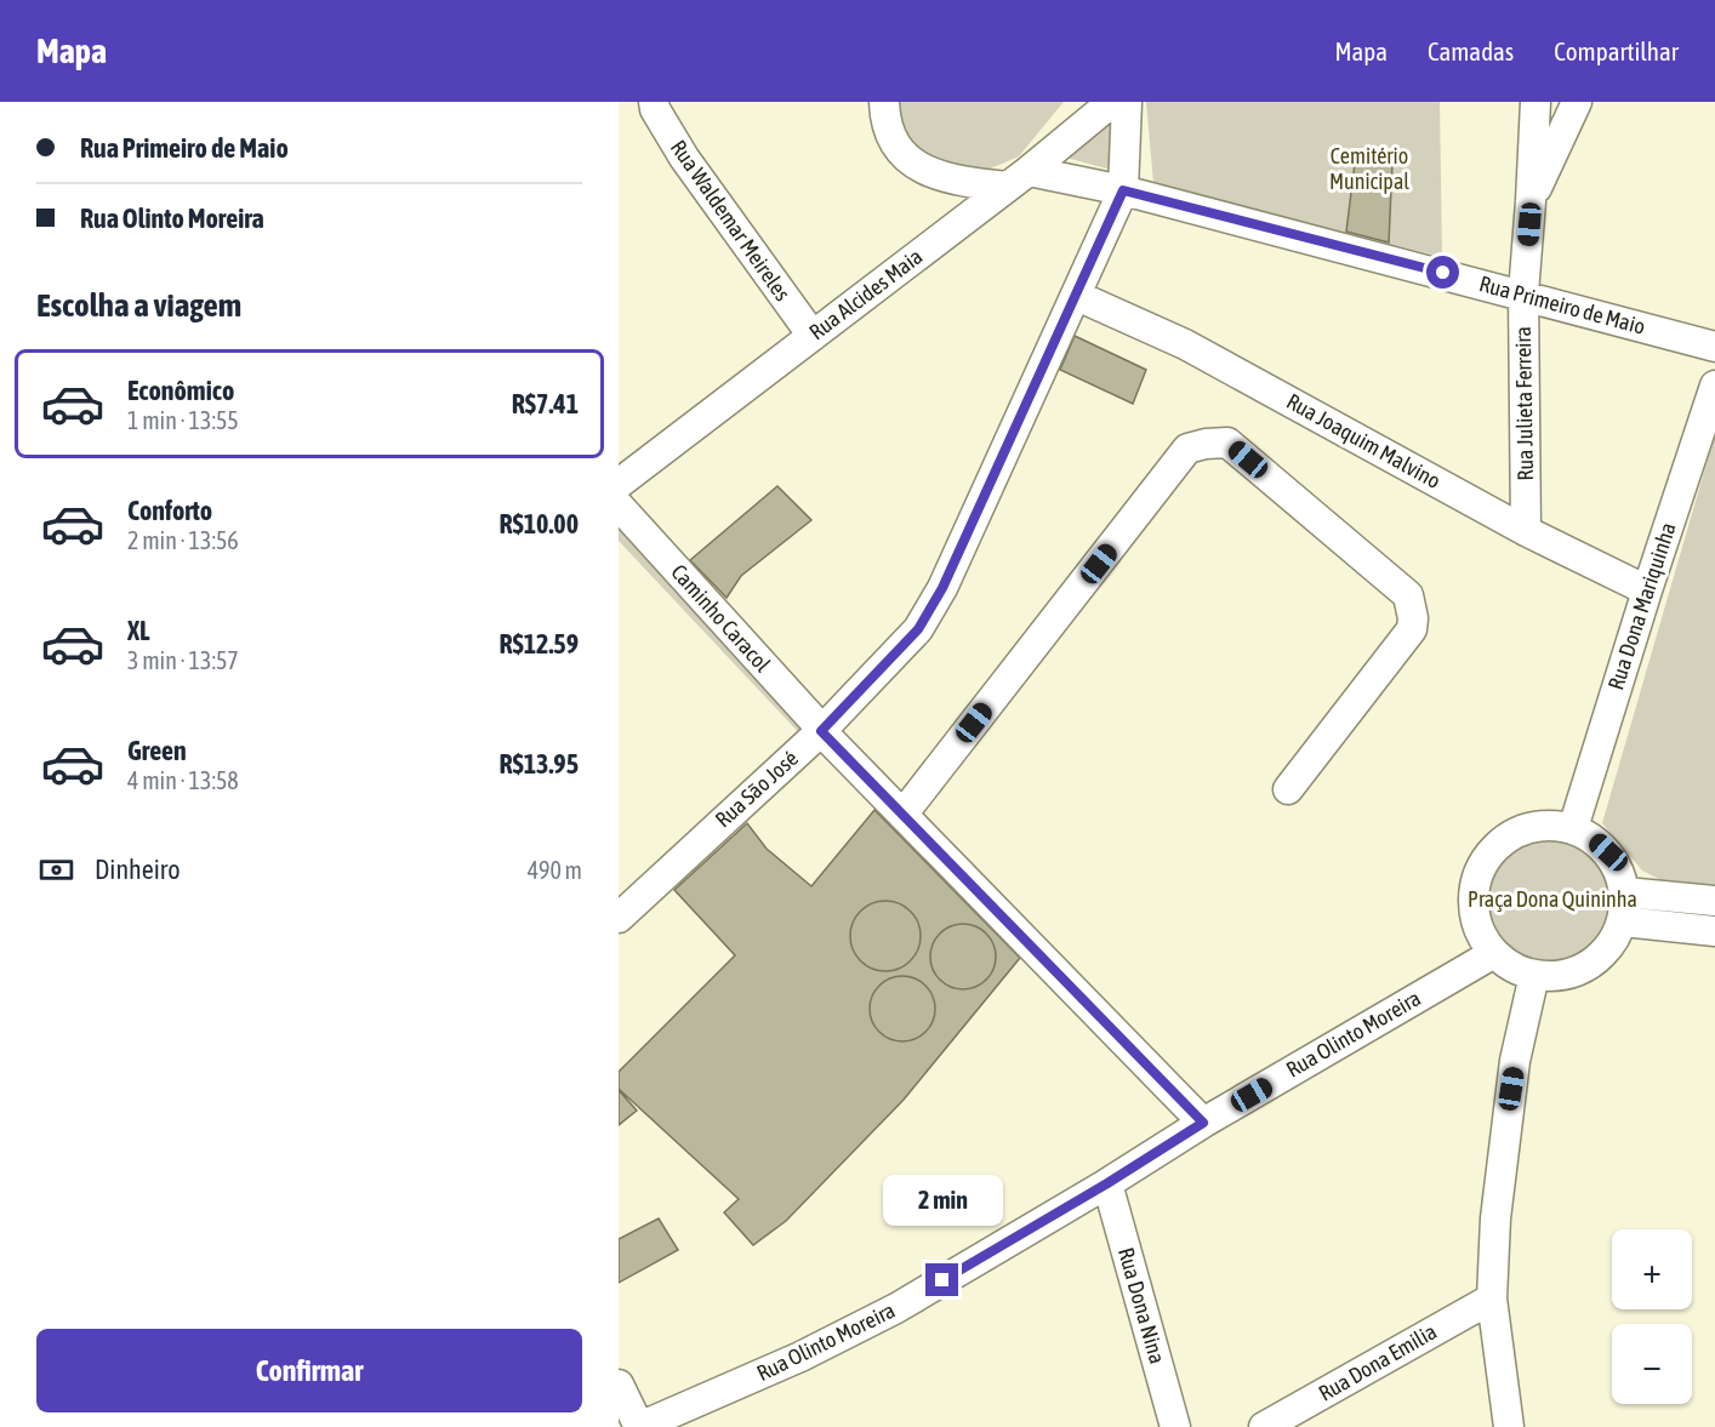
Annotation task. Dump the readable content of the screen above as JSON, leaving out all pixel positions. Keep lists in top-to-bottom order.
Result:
{
  "streets": {
    "street": [
      "Rua Waldemar Meireles",
      "Rua Alcides Maia",
      "Rua Primeiro de Maio",
      "Rua Julieta Ferreira",
      "Rua Joaquim Malvino",
      "Rua Dona Mariquinha",
      "Caminho Caracol",
      "Rua São José",
      "Rua Olinto Moreira",
      "Rua Dona Nina",
      "Rua Dona Emilia"
    ]
  },
  "crossings": [
    ["Rua Waldemar Meireles", "Rua Alcides Maia"],
    ["Rua Alcides Maia", "Rua Primeiro de Maio"],
    ["Rua Primeiro de Maio", "Rua Julieta Ferreira"],
    ["Rua Primeiro de Maio", "Rua São José"],
    ["Rua Julieta Ferreira", "Rua Joaquim Malvino"],
    ["Rua Joaquim Malvino", "Rua Dona Mariquinha"],
    ["Rua Joaquim Malvino", "Rua São José"],
    ["Rua Dona Mariquinha", "Rua Olinto Moreira"],
    ["Caminho Caracol", "Rua São José"],
    ["Caminho Caracol", "Rua Olinto Moreira"],
    ["Rua Olinto Moreira", "Rua Dona Nina"]
  ],
  "parks": ["Cemitério Municipal", "Praça Dona Quininha"],
  "page": {
    "header": "Mapa",
    "nav": ["Mapa", "Camadas", "Compartilhar"],
    "banner": ["Rua Primeiro de Maio", "Rua Olinto Moreira"],
    "heading": "Escolha a viagem",
    "list": [
      {
        "name": "Econômico",
        "note": "1 min · 13:55",
        "value": "R$7.41"
      },
      {
        "name": "Conforto",
        "note": "2 min · 13:56",
        "value": "R$10.00"
      },
      {
        "name": "XL",
        "note": "3 min · 13:57",
        "value": "R$12.59"
      },
      {
        "name": "Green",
        "note": "4 min · 13:58",
        "value": "R$13.95"
      }
    ],
    "pay": ["Dinheiro", "490 m"],
    "bubble": "2 min",
    "map_buttons": ["+", "−"],
    "buttons": "Confirmar"
  }
}
